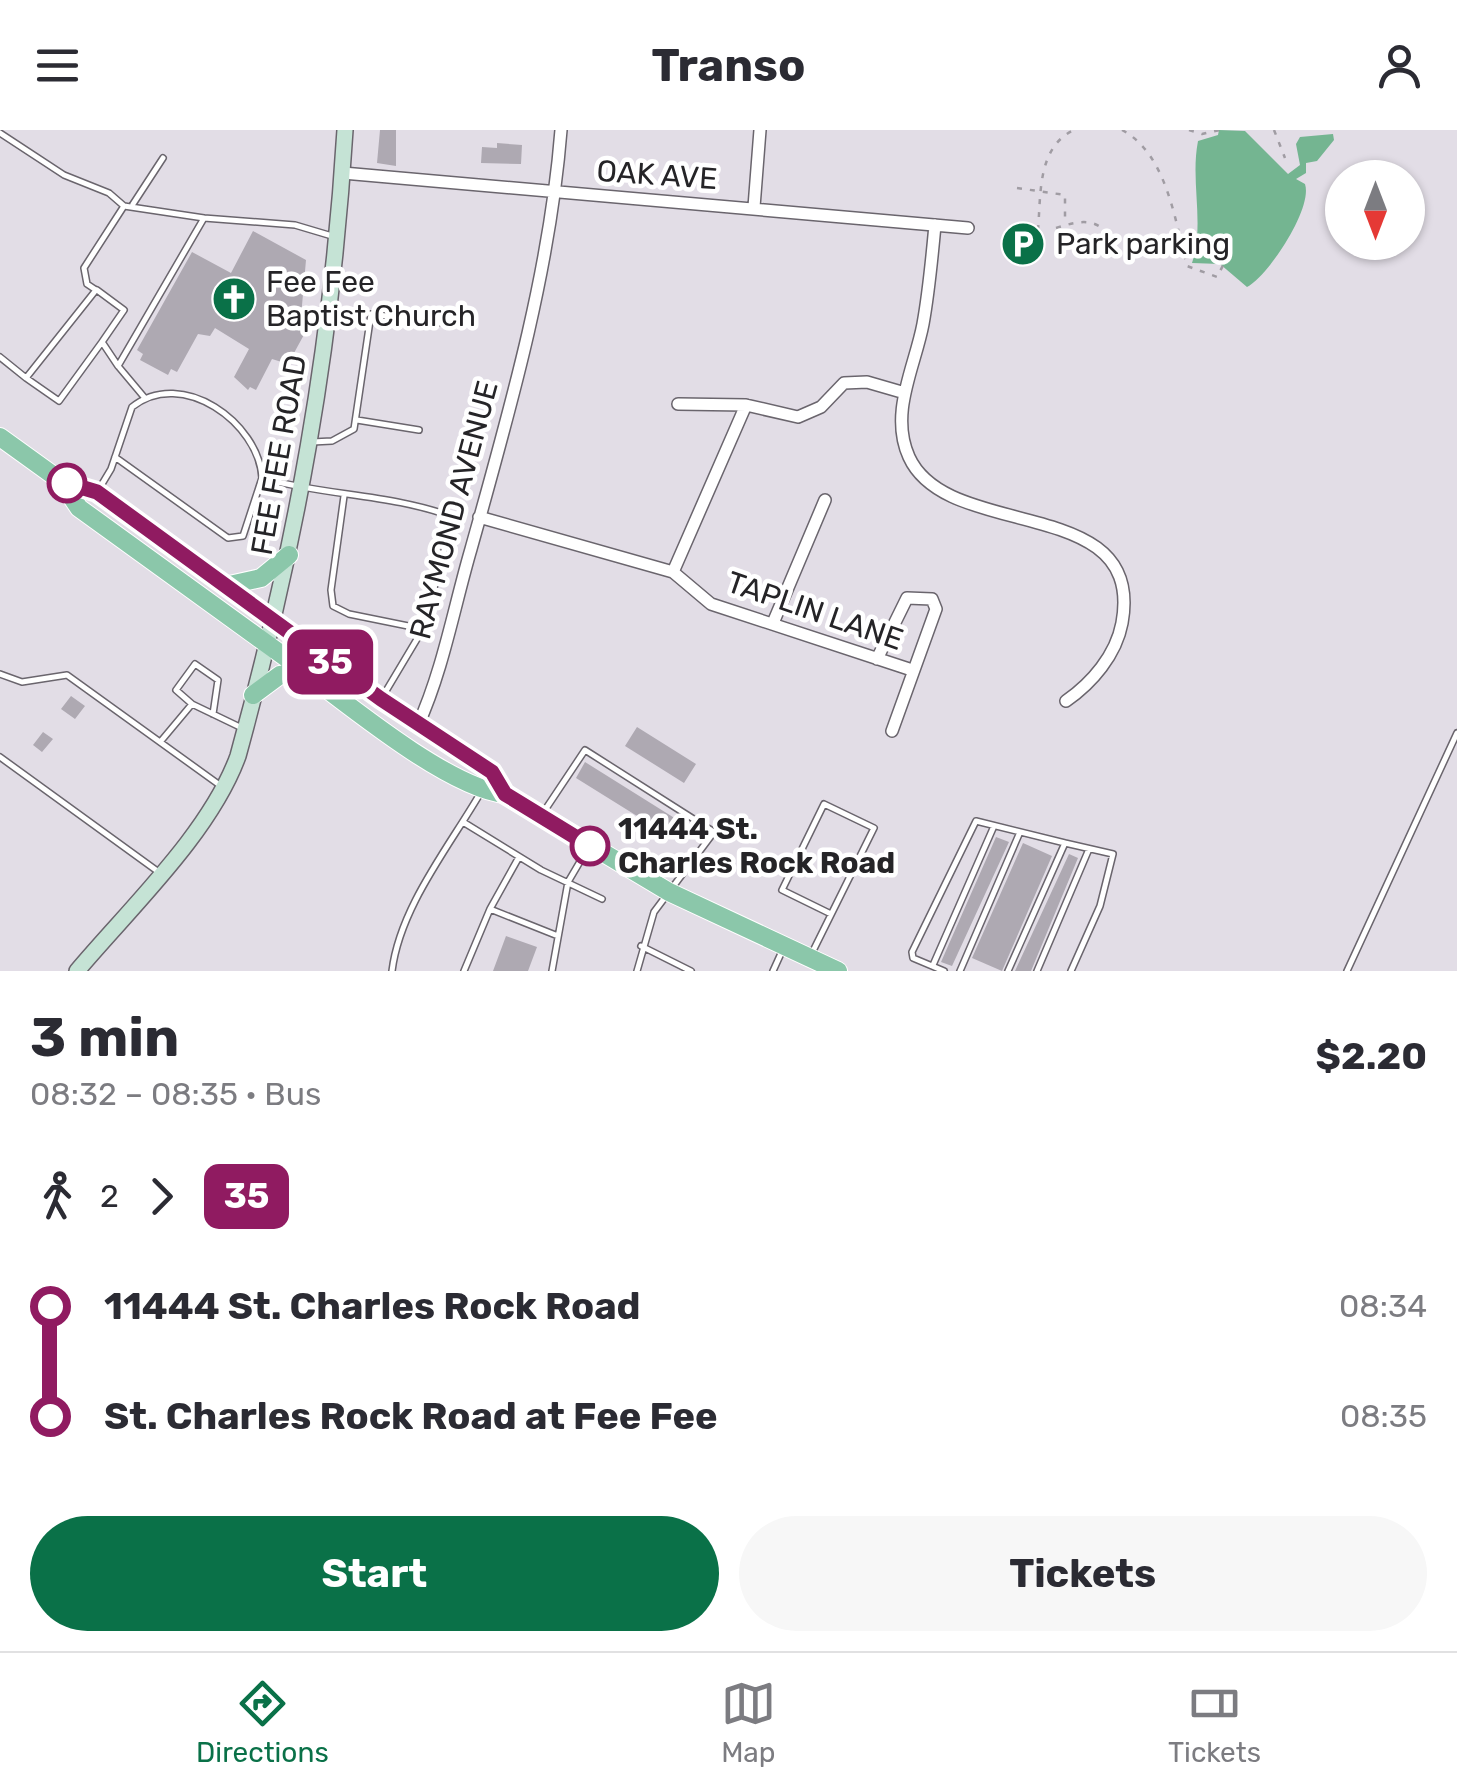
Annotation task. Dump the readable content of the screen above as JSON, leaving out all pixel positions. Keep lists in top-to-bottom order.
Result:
{
  "streets": {
    "street": [
      "OAK AVE",
      "FEE FEE ROAD",
      "RAYMOND AVENUE",
      "TAPLIN LANE"
    ]
  },
  "crossings": [
    ["OAK AVE", "FEE FEE ROAD"],
    ["OAK AVE", "RAYMOND AVENUE"],
    ["RAYMOND AVENUE", "TAPLIN LANE"]
  ],
  "places": {
    "parking": ["Park parking"],
    "church": ["Fee Fee Baptist Church"],
    "other": ["11444 St. Charles Rock Road"]
  },
  "lines": ["bus line 35"],
  "north": "bottom",
  "page": {
    "header": "Transo",
    "on_map": "35",
    "heading": ["3 min", "08:32 – 08:35 · Bus", "$2.20"],
    "legs": ["2", "35"],
    "list": [
      {
        "name": "11444 St. Charles Rock Road",
        "value": "08:34"
      },
      {
        "name": "St. Charles Rock Road at Fee Fee",
        "value": "08:35"
      }
    ],
    "buttons": ["Start", "Tickets"],
    "tabs": ["Directions", "Map", "Tickets"]
  }
}
